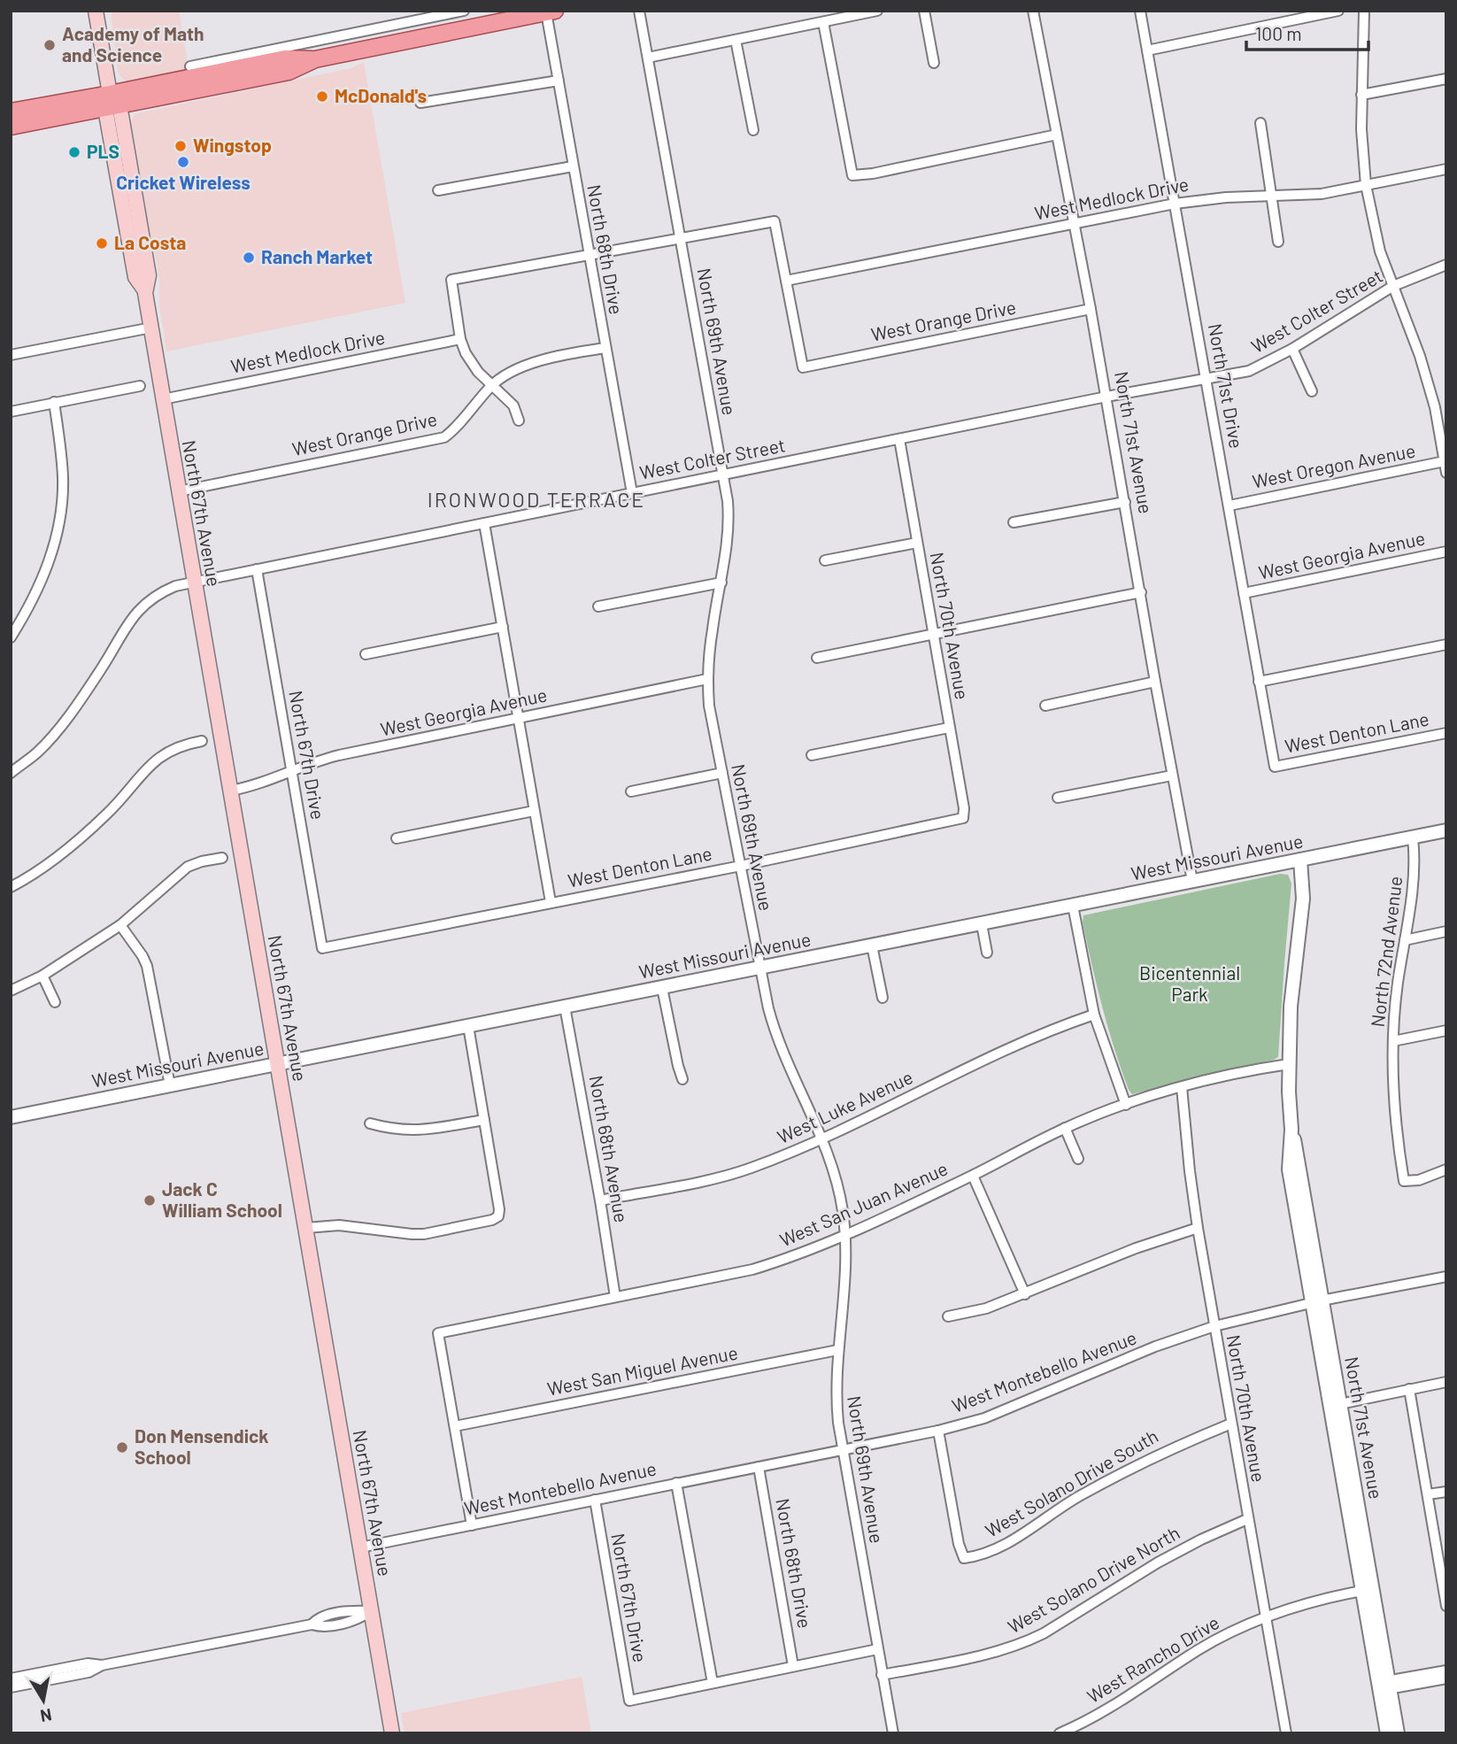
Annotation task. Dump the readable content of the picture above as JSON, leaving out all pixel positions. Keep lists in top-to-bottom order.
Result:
{
  "streets": {
    "main road": ["North 67th Avenue"],
    "street": [
      "West Medlock Drive",
      "North 68th Drive",
      "West Colter Street",
      "West Orange Drive",
      "North 69th Avenue",
      "North 71st Drive",
      "North 71st Avenue",
      "West Oregon Avenue",
      "West Georgia Avenue",
      "North 70th Avenue",
      "West Denton Lane",
      "North 67th Drive",
      "West Missouri Avenue",
      "North 72nd Avenue",
      "West Luke Avenue",
      "North 68th Avenue",
      "West San Juan Avenue",
      "West San Miguel Avenue",
      "West Montebello Avenue",
      "West Solano Drive South",
      "West Solano Drive North",
      "West Rancho Drive"
    ]
  },
  "crossings": [
    ["West Medlock Drive", "West Orange Drive"],
    ["West Medlock Drive", "North 71st Drive"],
    ["West Medlock Drive", "North 71st Avenue"],
    ["West Medlock Drive", "North 67th Avenue"],
    ["North 68th Drive", "West Colter Street"],
    ["North 68th Drive", "West Orange Drive"],
    ["North 68th Drive", "West Montebello Avenue"],
    ["West Colter Street", "North 69th Avenue"],
    ["West Colter Street", "North 71st Drive"],
    ["West Colter Street", "North 71st Avenue"],
    ["West Colter Street", "North 67th Avenue"],
    ["West Colter Street", "North 70th Avenue"],
    ["West Colter Street", "North 67th Drive"],
    ["West Orange Drive", "North 71st Avenue"],
    ["West Orange Drive", "North 67th Avenue"],
    ["North 69th Avenue", "West Georgia Avenue"],
    ["North 69th Avenue", "West Denton Lane"],
    ["North 69th Avenue", "West Missouri Avenue"],
    ["North 69th Avenue", "West Luke Avenue"],
    ["North 69th Avenue", "West San Juan Avenue"],
    ["North 69th Avenue", "West San Miguel Avenue"],
    ["North 69th Avenue", "West Montebello Avenue"],
    ["North 69th Avenue", "West Solano Drive North"],
    ["North 71st Drive", "West Oregon Avenue"],
    ["North 71st Drive", "West Georgia Avenue"],
    ["North 71st Drive", "West Denton Lane"],
    ["North 71st Avenue", "West Missouri Avenue"],
    ["North 71st Avenue", "West San Juan Avenue"],
    ["North 71st Avenue", "West Montebello Avenue"],
    ["North 71st Avenue", "West Rancho Drive"],
    ["North 67th Avenue", "West Georgia Avenue"],
    ["North 67th Avenue", "West Missouri Avenue"],
    ["North 67th Avenue", "West Montebello Avenue"],
    ["West Georgia Avenue", "North 67th Drive"],
    ["North 70th Avenue", "West Denton Lane"],
    ["North 70th Avenue", "West San Juan Avenue"],
    ["North 70th Avenue", "West Montebello Avenue"],
    ["North 70th Avenue", "West Solano Drive South"],
    ["North 70th Avenue", "West Solano Drive North"],
    ["North 70th Avenue", "West Rancho Drive"],
    ["West Denton Lane", "North 67th Drive"],
    ["North 67th Drive", "West Montebello Avenue"],
    ["West Missouri Avenue", "North 72nd Avenue"],
    ["West Missouri Avenue", "North 68th Avenue"],
    ["West Luke Avenue", "North 68th Avenue"],
    ["North 68th Avenue", "West San Juan Avenue"],
    ["West San Juan Avenue", "West San Miguel Avenue"],
    ["West Montebello Avenue", "West Solano Drive South"]
  ],
  "districts": ["IRONWOOD TERRACE"],
  "parks": ["Bicentennial Park"],
  "places": [
    "Academy of Math and Science",
    "McDonald's",
    "Wingstop",
    "PLS",
    "Cricket Wireless",
    "La Costa",
    "Ranch Market",
    "Jack C William School",
    "Don Mensendick School"
  ],
  "scale_bar": "100 m",
  "north": "bottom"
}
